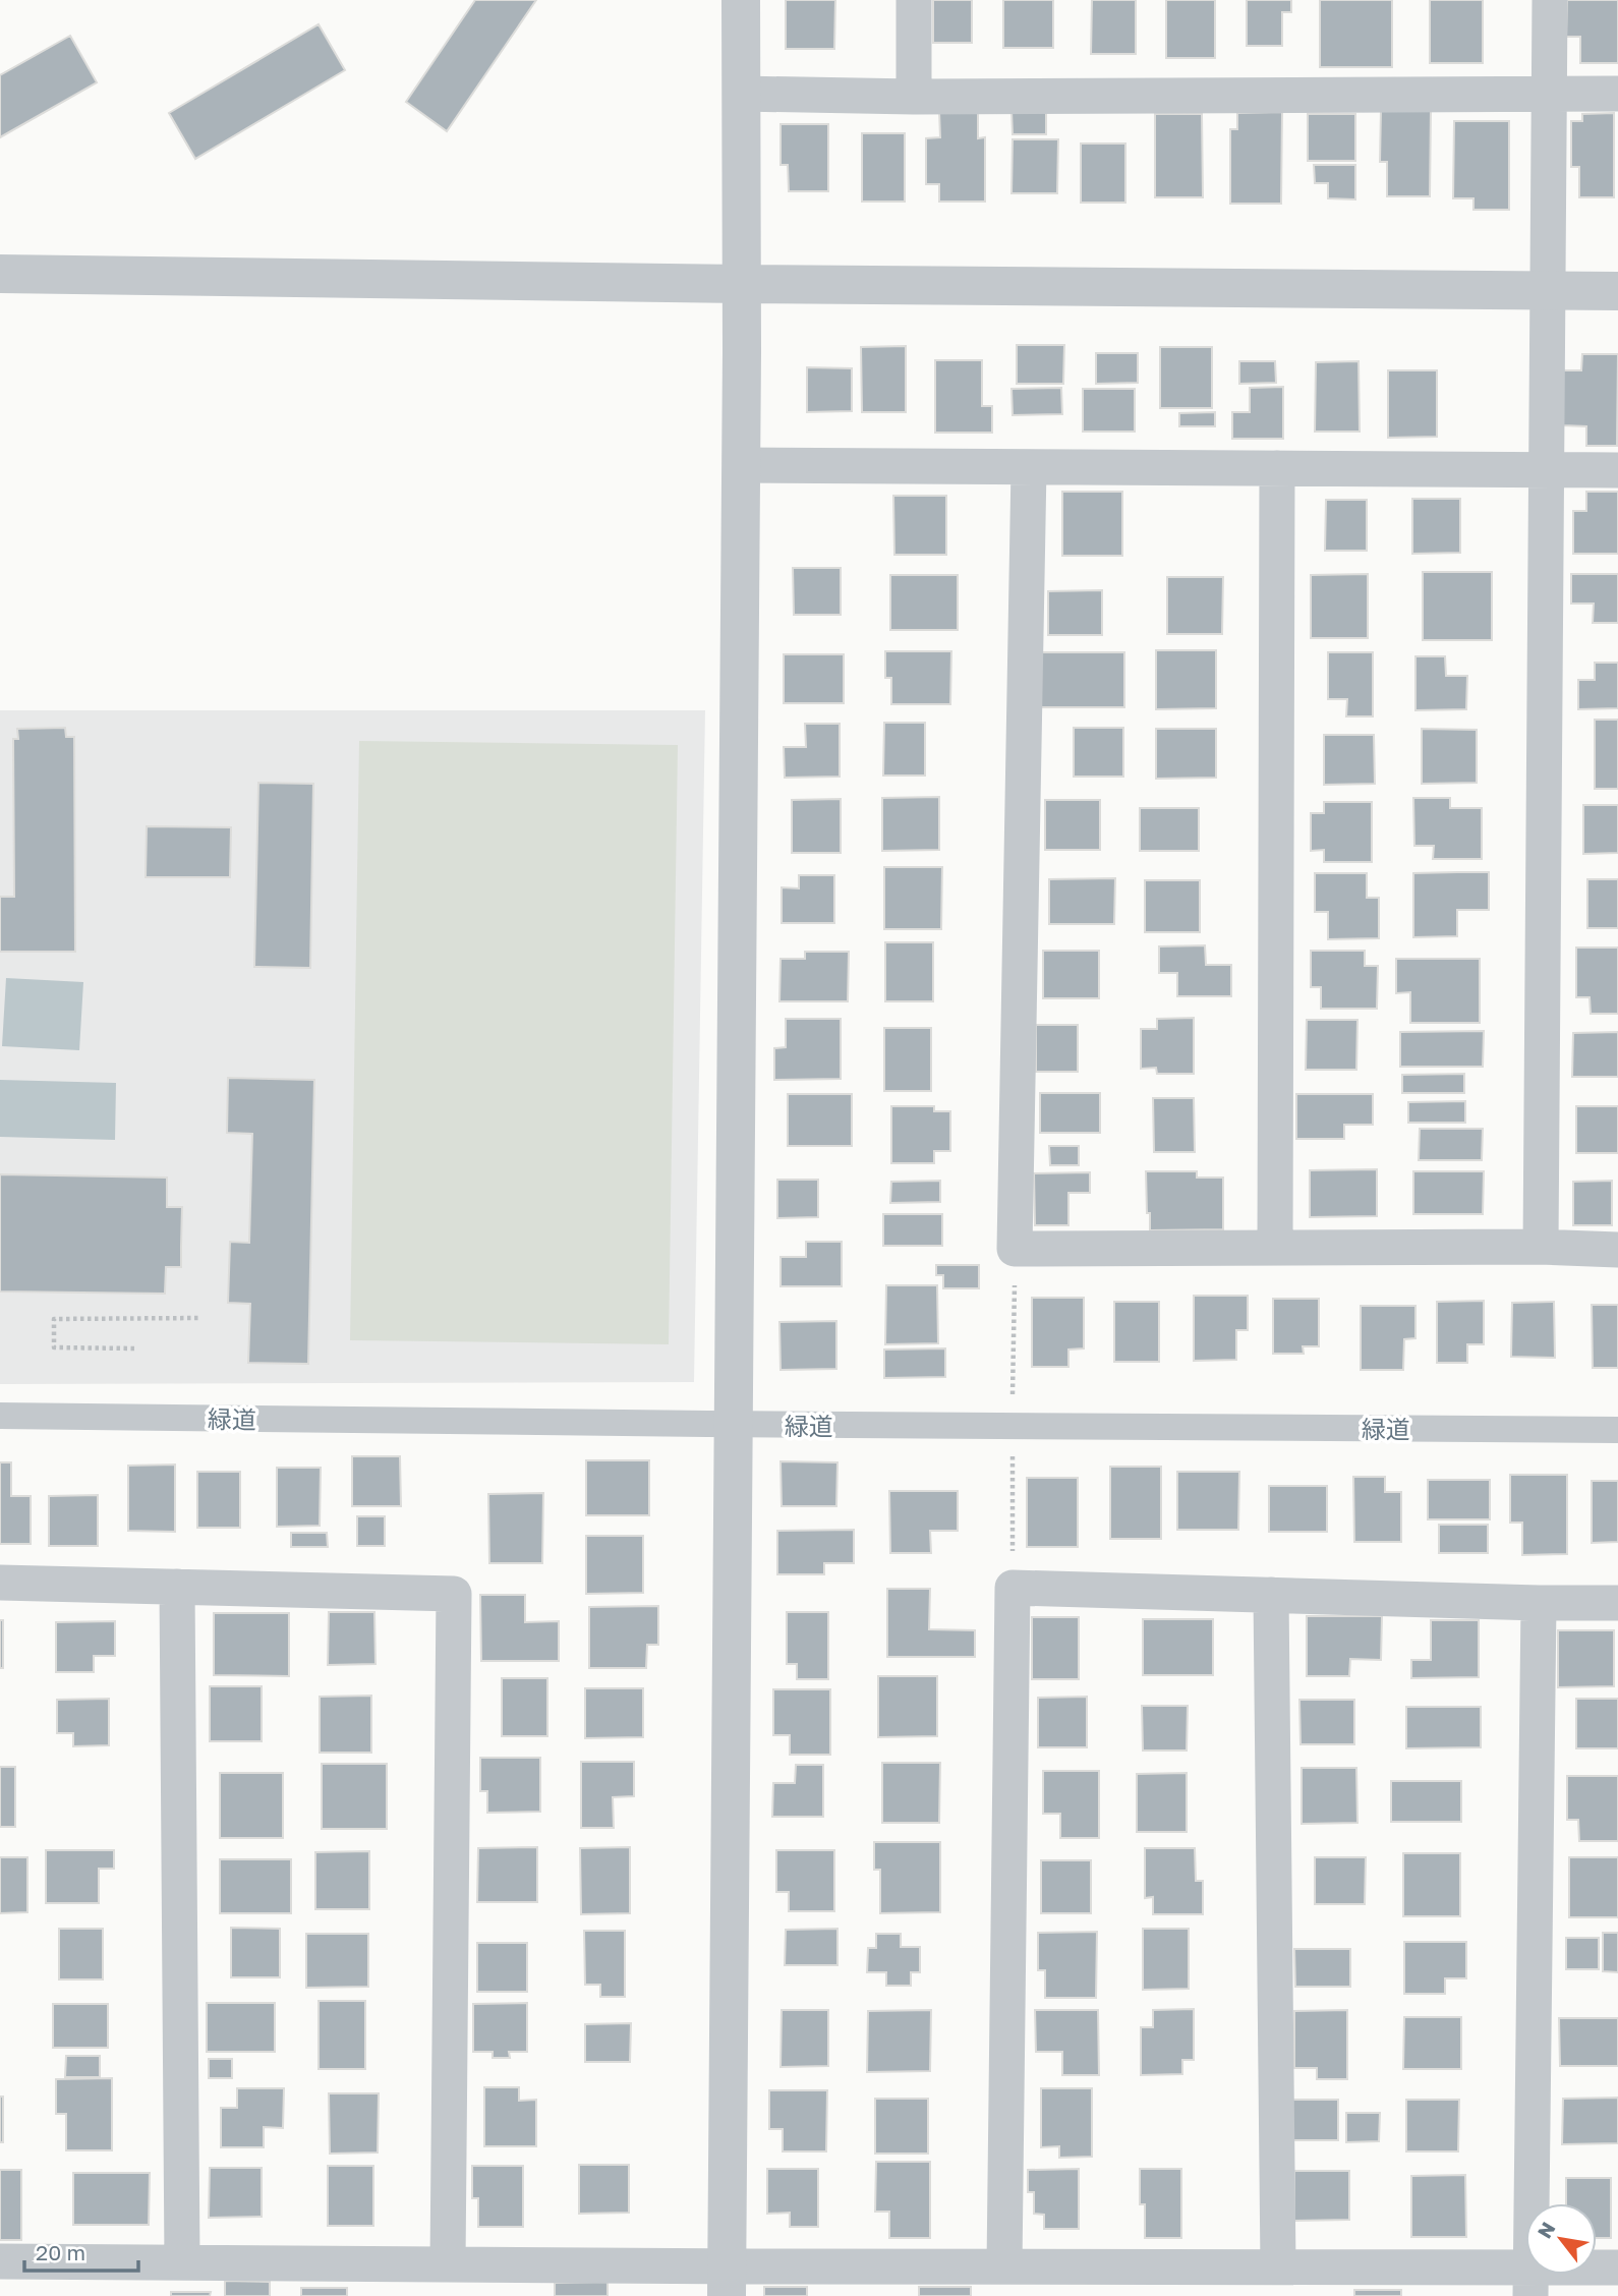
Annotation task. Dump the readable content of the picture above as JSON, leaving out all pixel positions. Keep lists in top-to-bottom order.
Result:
{
  "streets": {
    "street": ["緑道"]
  },
  "scale_bar": "20 m",
  "north": "top left"
}
